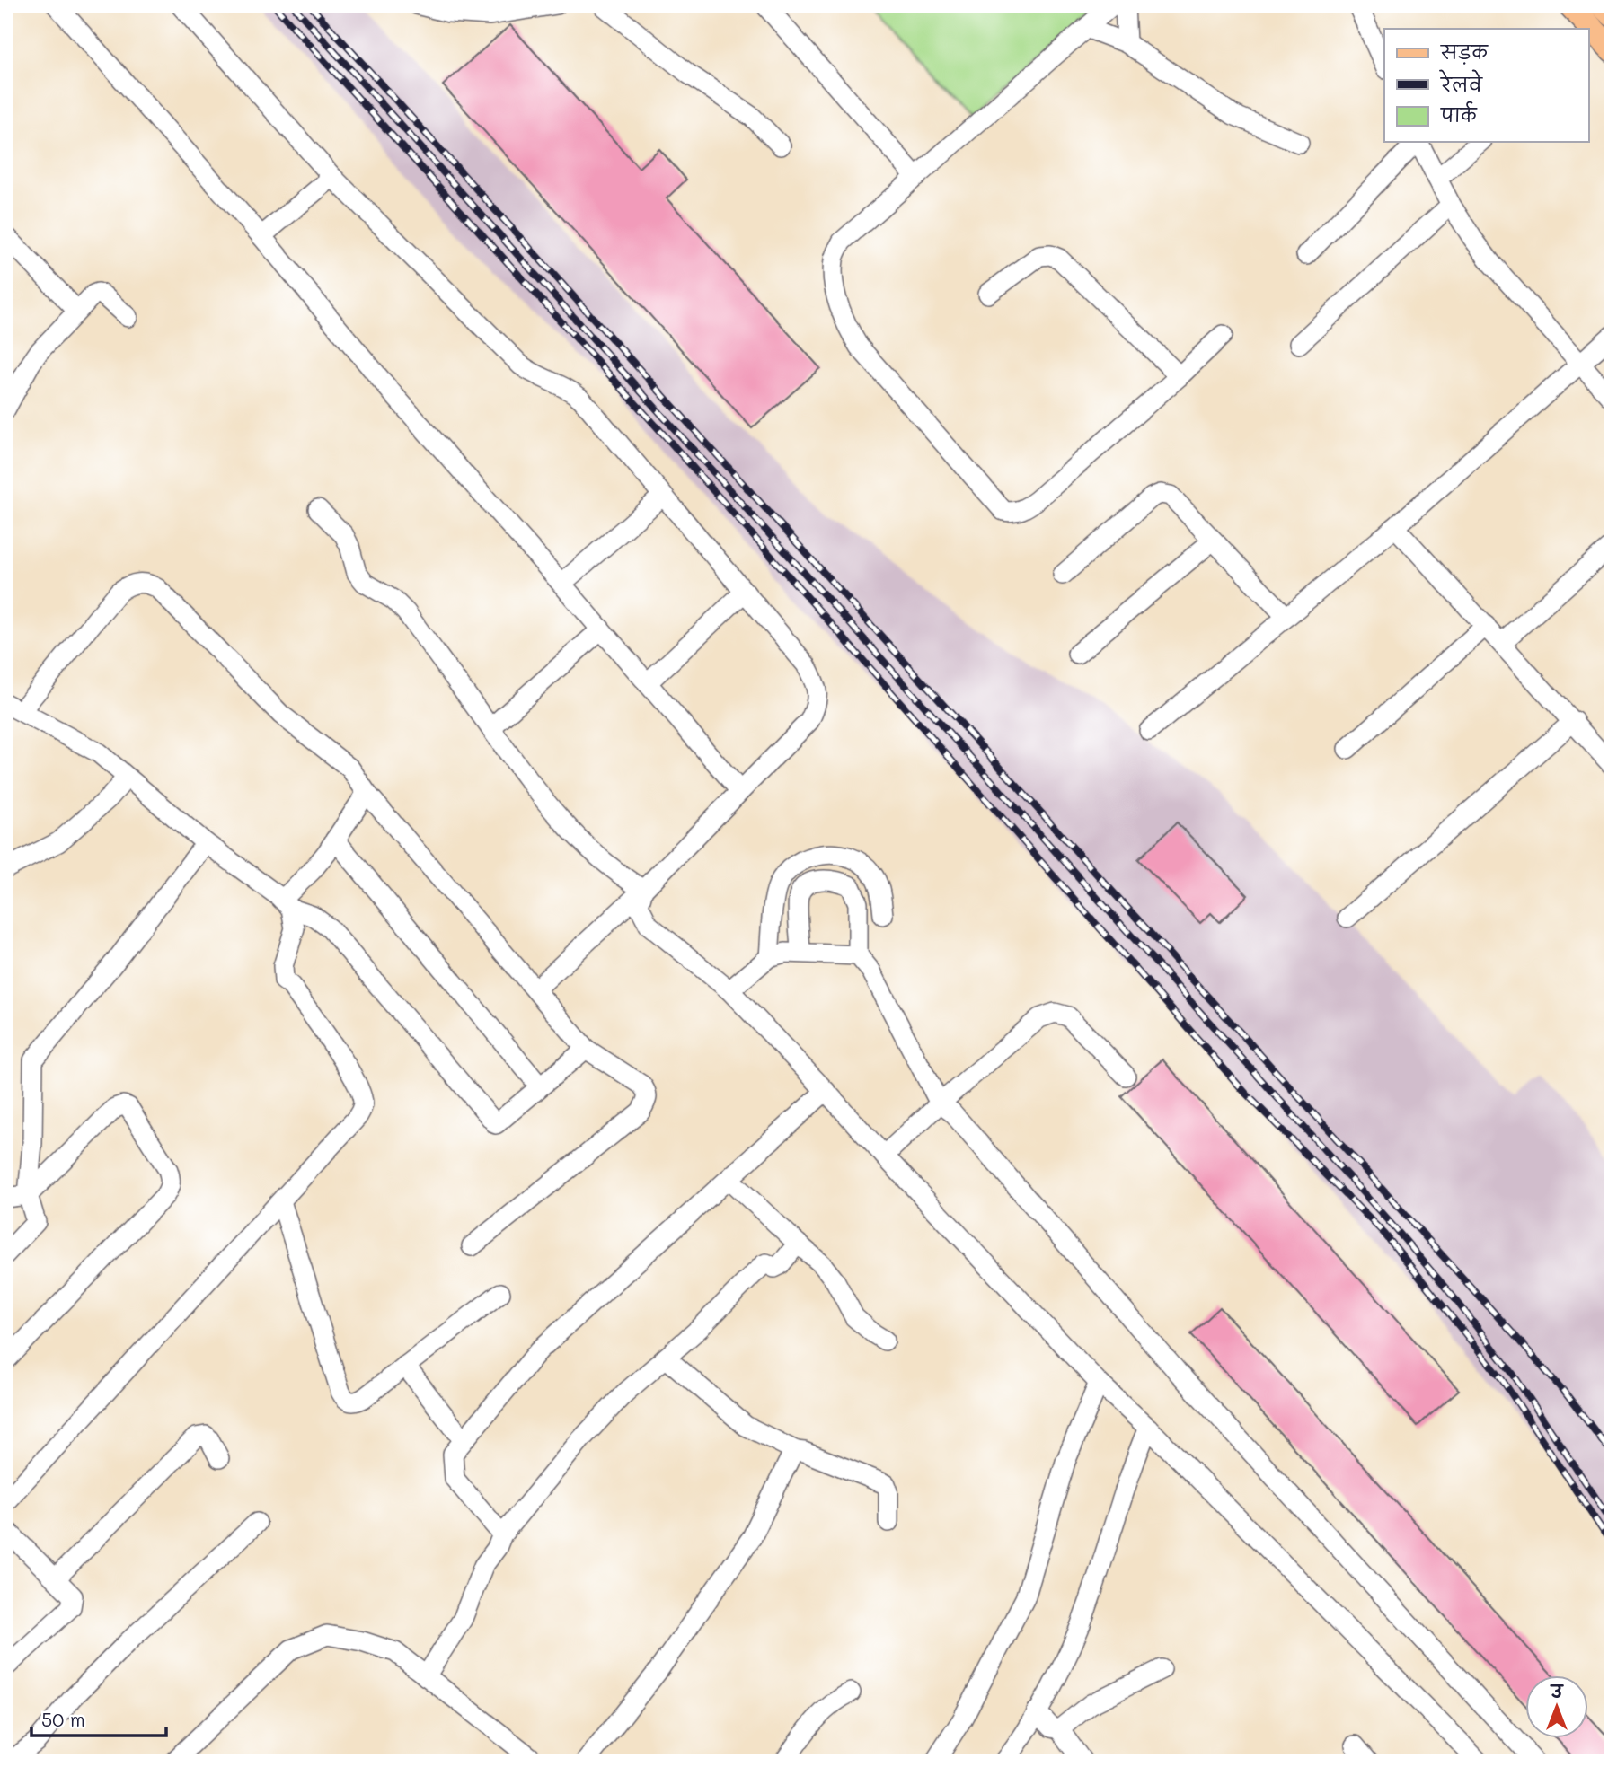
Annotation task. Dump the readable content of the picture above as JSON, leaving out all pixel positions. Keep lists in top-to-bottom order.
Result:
{
  "legend": ["सड़क", "रेलवे", "पार्क"],
  "scale_bar": "50 m",
  "north": "top"
}
